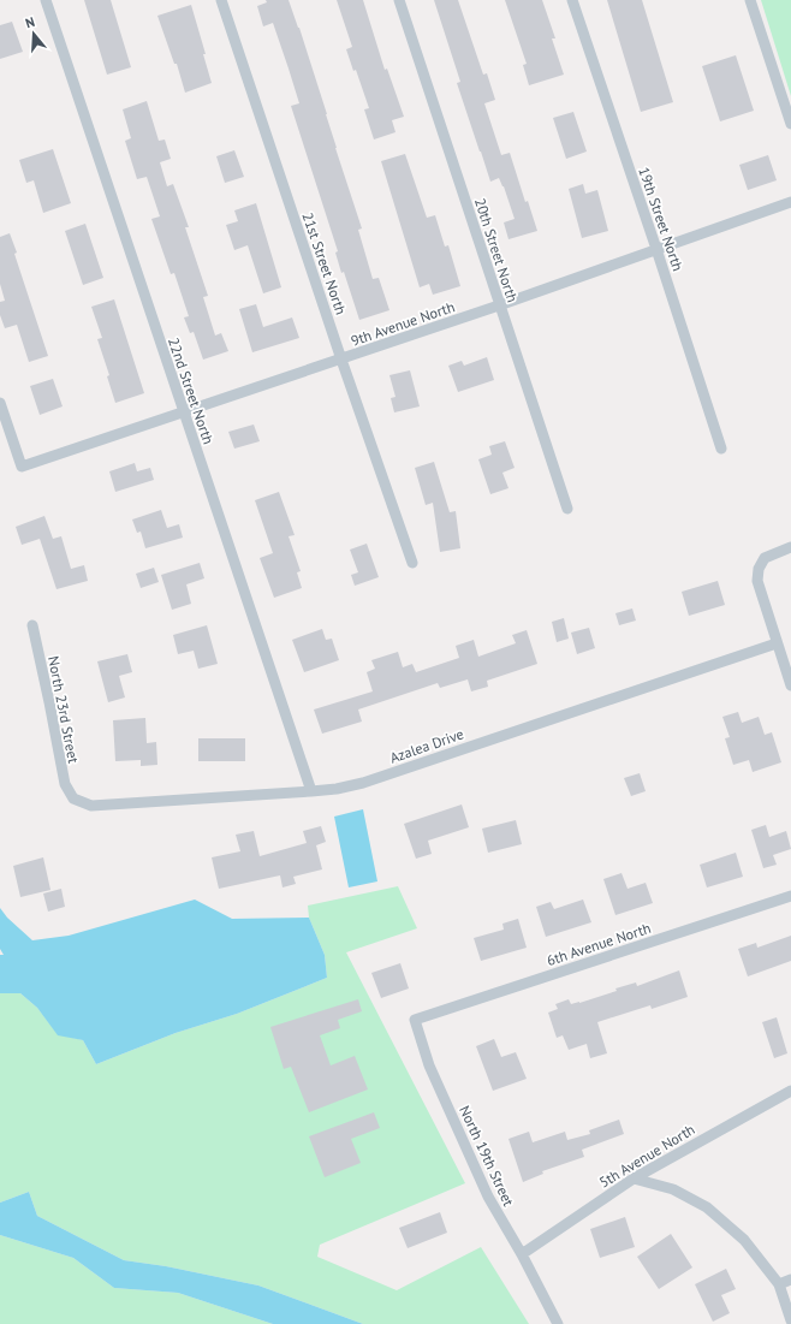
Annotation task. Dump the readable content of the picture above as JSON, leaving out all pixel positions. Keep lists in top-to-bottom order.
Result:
{
  "streets": {
    "street": [
      "19th Street North",
      "20th Street North",
      "21st Street North",
      "9th Avenue North",
      "22nd Street North",
      "North 23rd Street",
      "Azalea Drive",
      "6th Avenue North",
      "North 19th Street",
      "5th Avenue North"
    ]
  },
  "crossings": [
    ["19th Street North", "9th Avenue North"],
    ["20th Street North", "9th Avenue North"],
    ["21st Street North", "9th Avenue North"],
    ["9th Avenue North", "22nd Street North"],
    ["22nd Street North", "Azalea Drive"],
    ["North 23rd Street", "Azalea Drive"],
    ["6th Avenue North", "North 19th Street"],
    ["North 19th Street", "5th Avenue North"]
  ],
  "north": "top"
}
